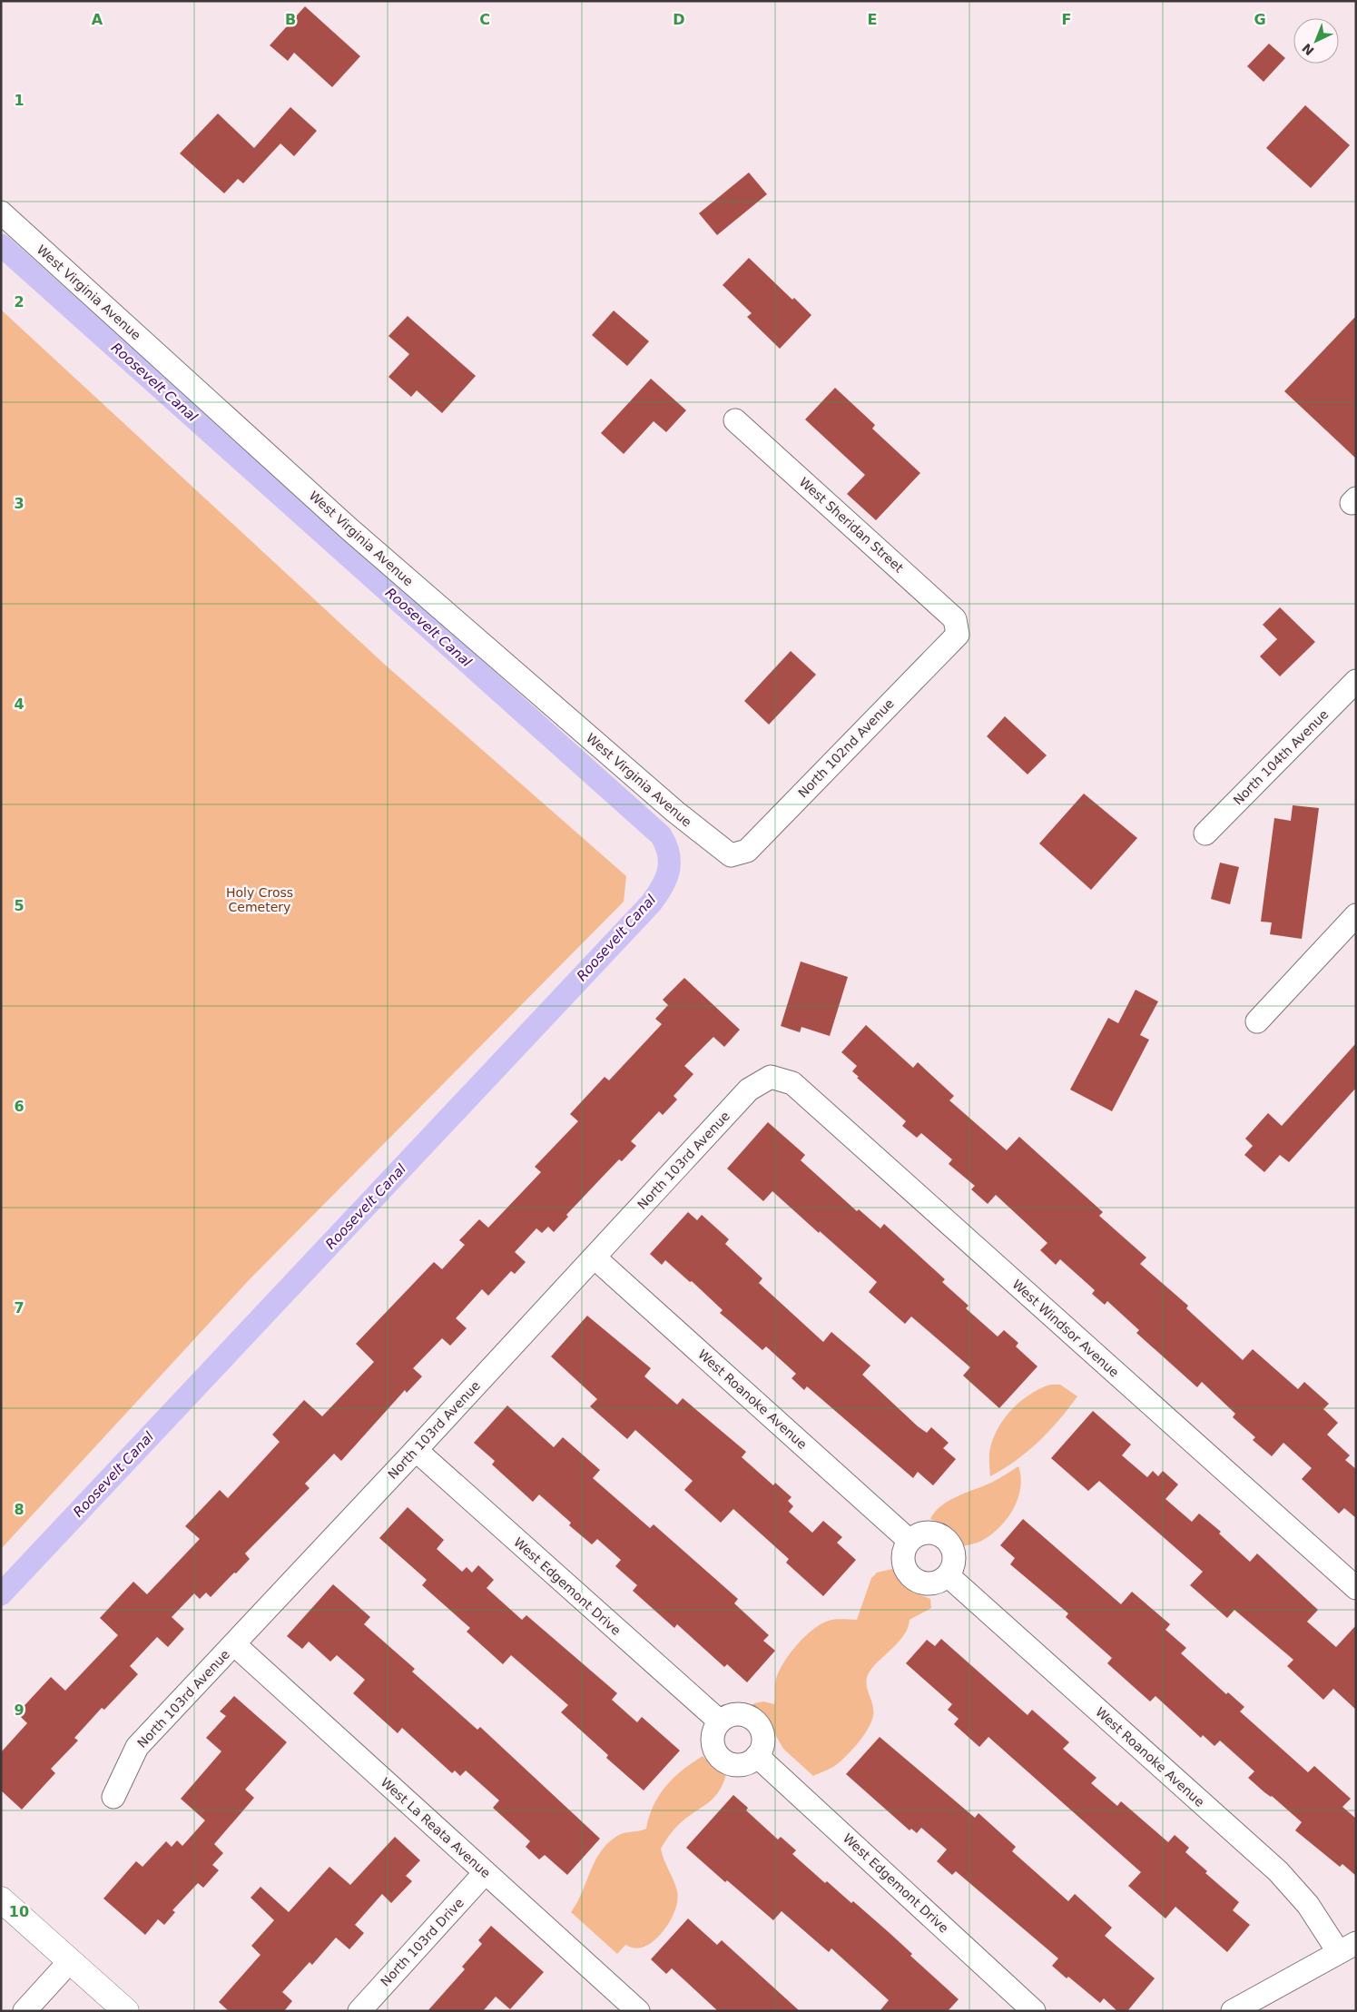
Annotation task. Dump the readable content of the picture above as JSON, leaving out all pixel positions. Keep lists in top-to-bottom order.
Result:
{
  "streets": {
    "street": [
      "West Virginia Avenue",
      "West Sheridan Street",
      "North 102nd Avenue",
      "North 104th Avenue",
      "North 103rd Avenue",
      "West Windsor Avenue",
      "West Roanoke Avenue",
      "West Edgemont Drive",
      "West La Reata Avenue",
      "North 103rd Drive"
    ]
  },
  "crossings": [
    ["West Virginia Avenue", "North 102nd Avenue"],
    ["West Sheridan Street", "North 102nd Avenue"],
    ["North 103rd Avenue", "West Windsor Avenue"],
    ["North 103rd Avenue", "West Roanoke Avenue"],
    ["North 103rd Avenue", "West Edgemont Drive"],
    ["North 103rd Avenue", "West La Reata Avenue"],
    ["West La Reata Avenue", "North 103rd Drive"]
  ],
  "water": ["Roosevelt Canal"],
  "parks": ["Holy Cross Cemetery"],
  "north": "bottom left",
  "grid": {
    "columns": [
      "A",
      "B",
      "C",
      "D",
      "E",
      "F",
      "G"
    ],
    "rows": [
      "1",
      "2",
      "3",
      "4",
      "5",
      "6",
      "7",
      "8",
      "9",
      "10"
    ]
  }
}
